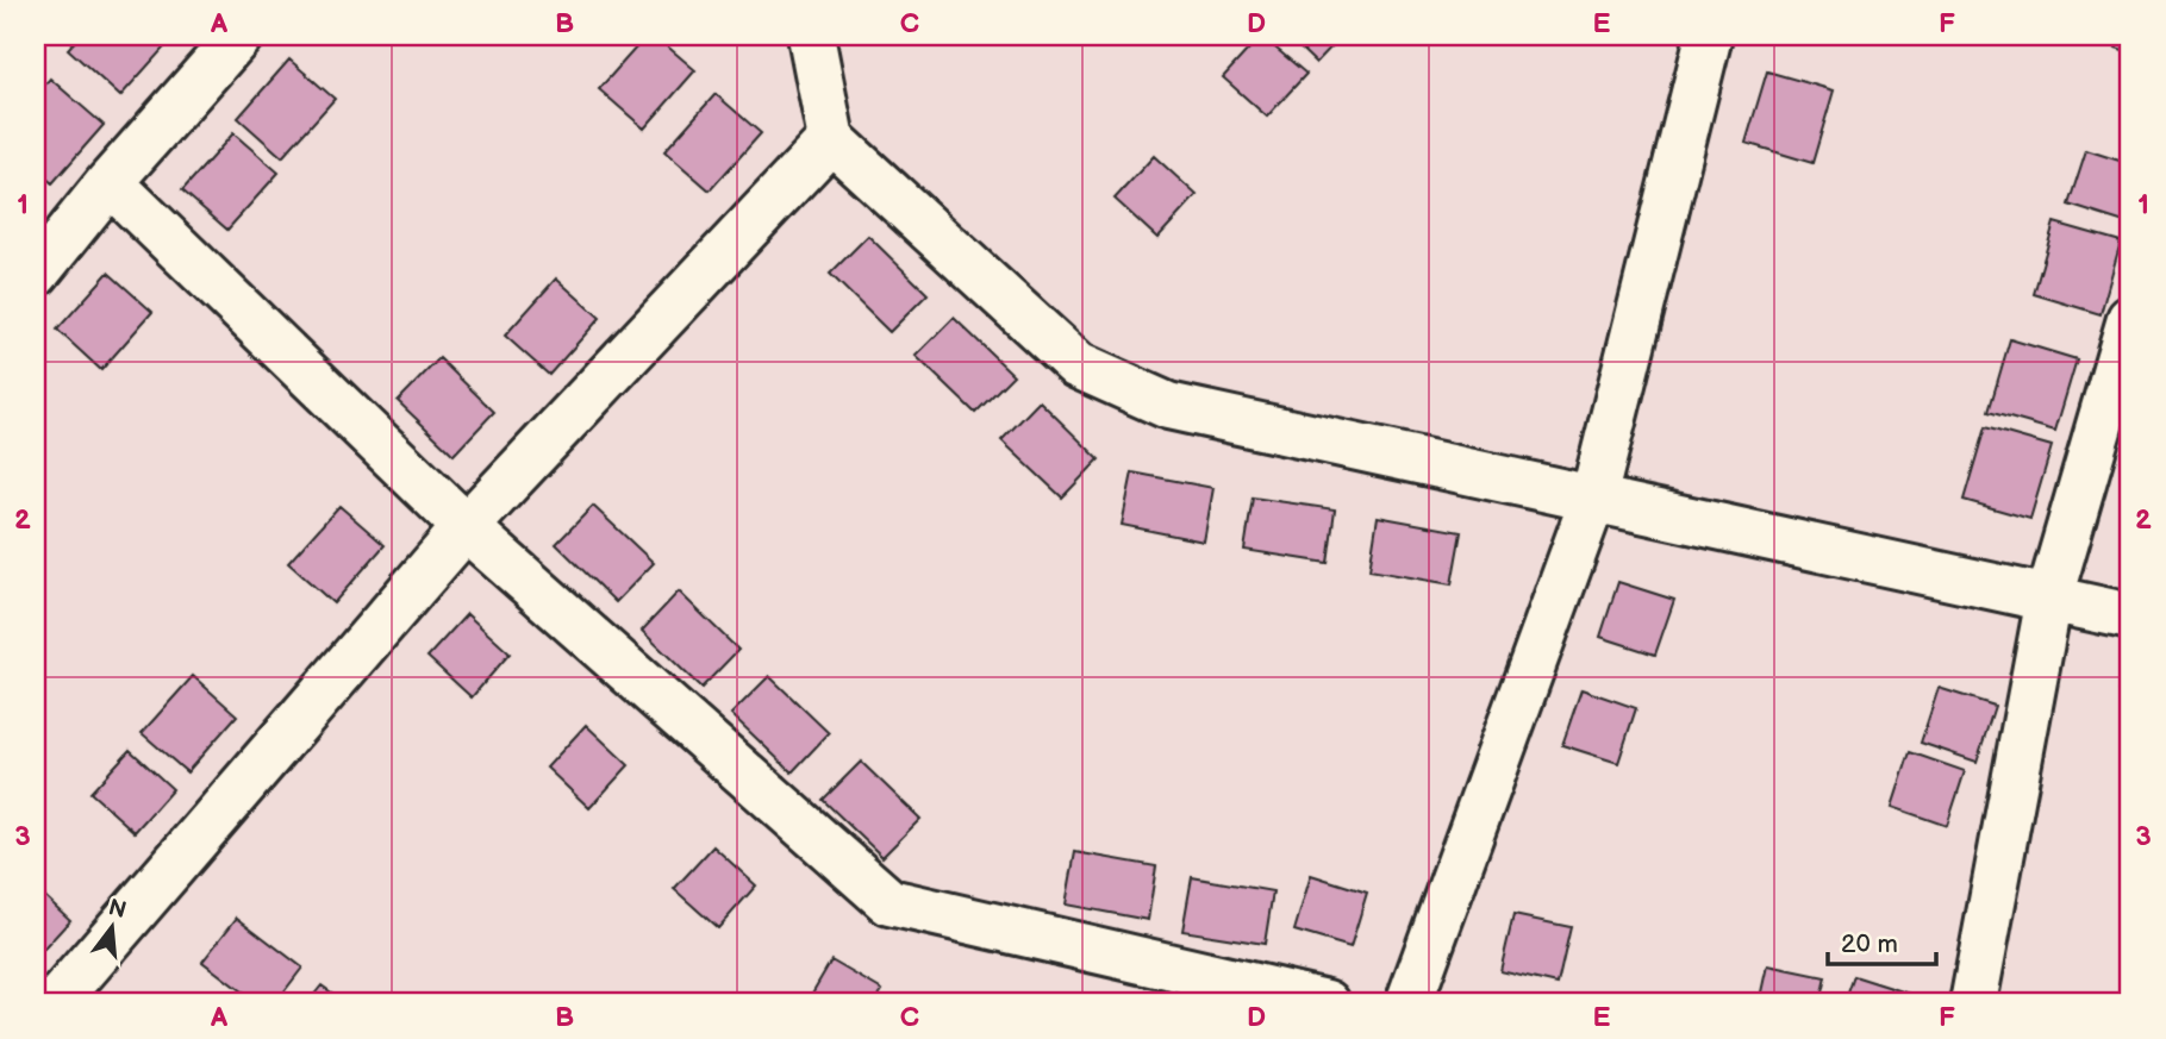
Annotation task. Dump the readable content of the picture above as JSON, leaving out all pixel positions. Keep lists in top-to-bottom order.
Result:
{
  "scale_bar": "20 m",
  "north": "top",
  "grid": {
    "columns": [
      "A",
      "B",
      "C",
      "D",
      "E",
      "F"
    ],
    "rows": ["1", "2", "3"]
  }
}
